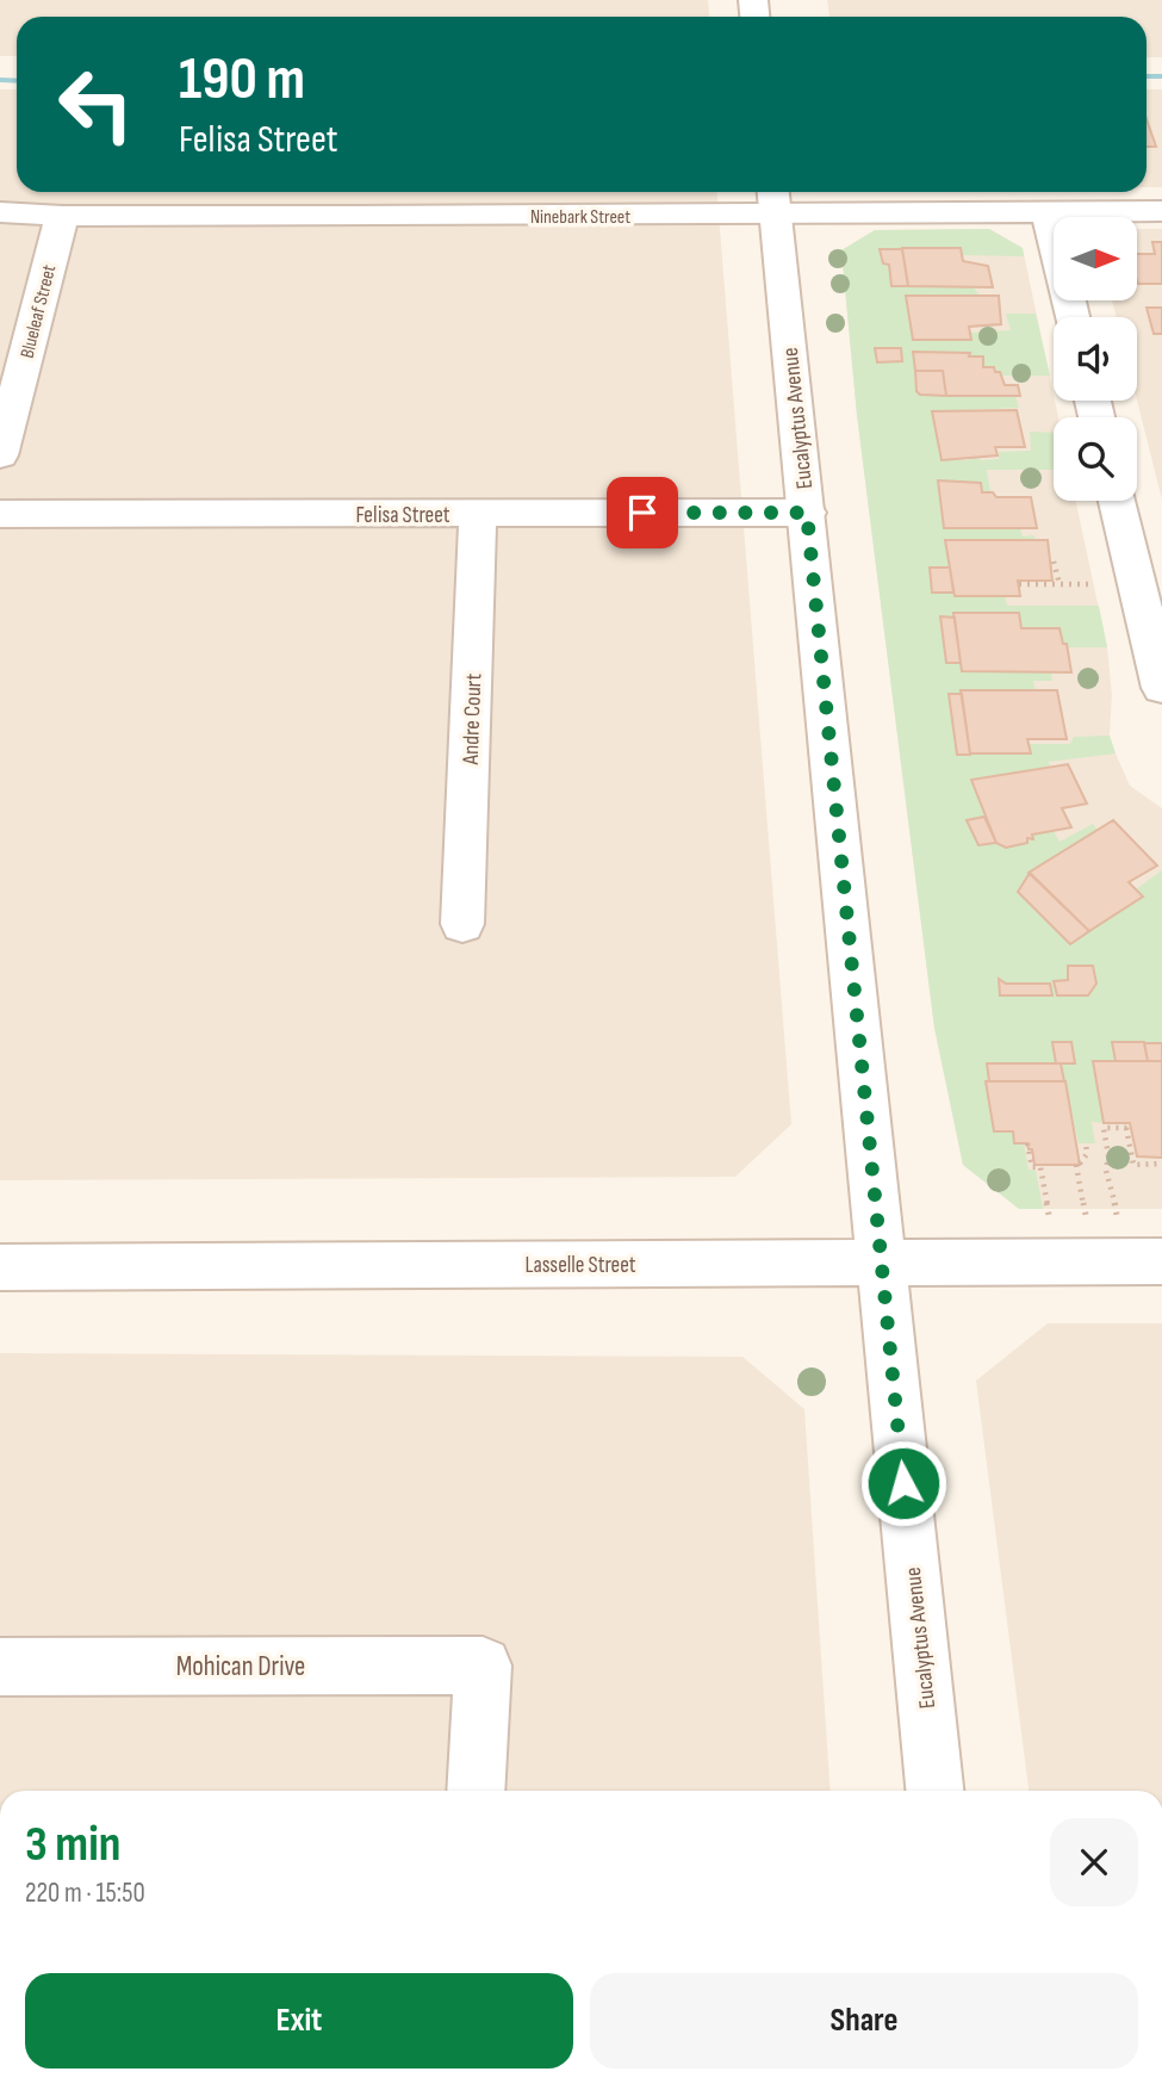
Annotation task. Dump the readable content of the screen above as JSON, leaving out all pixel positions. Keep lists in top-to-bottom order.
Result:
{
  "streets": {
    "street": [
      "Ninebark Street",
      "Blueleaf Street",
      "Eucalyptus Avenue",
      "Felisa Street",
      "Andre Court",
      "Lasselle Street",
      "Mohican Drive"
    ]
  },
  "crossings": [
    ["Ninebark Street", "Blueleaf Street"],
    ["Ninebark Street", "Eucalyptus Avenue"],
    ["Eucalyptus Avenue", "Felisa Street"],
    ["Eucalyptus Avenue", "Lasselle Street"],
    ["Felisa Street", "Andre Court"]
  ],
  "north": "right",
  "page": {
    "turn": ["190 m", "Felisa Street"],
    "heading": ["3 min", "220 m · 15:50"],
    "buttons": ["Exit", "Share"]
  }
}
